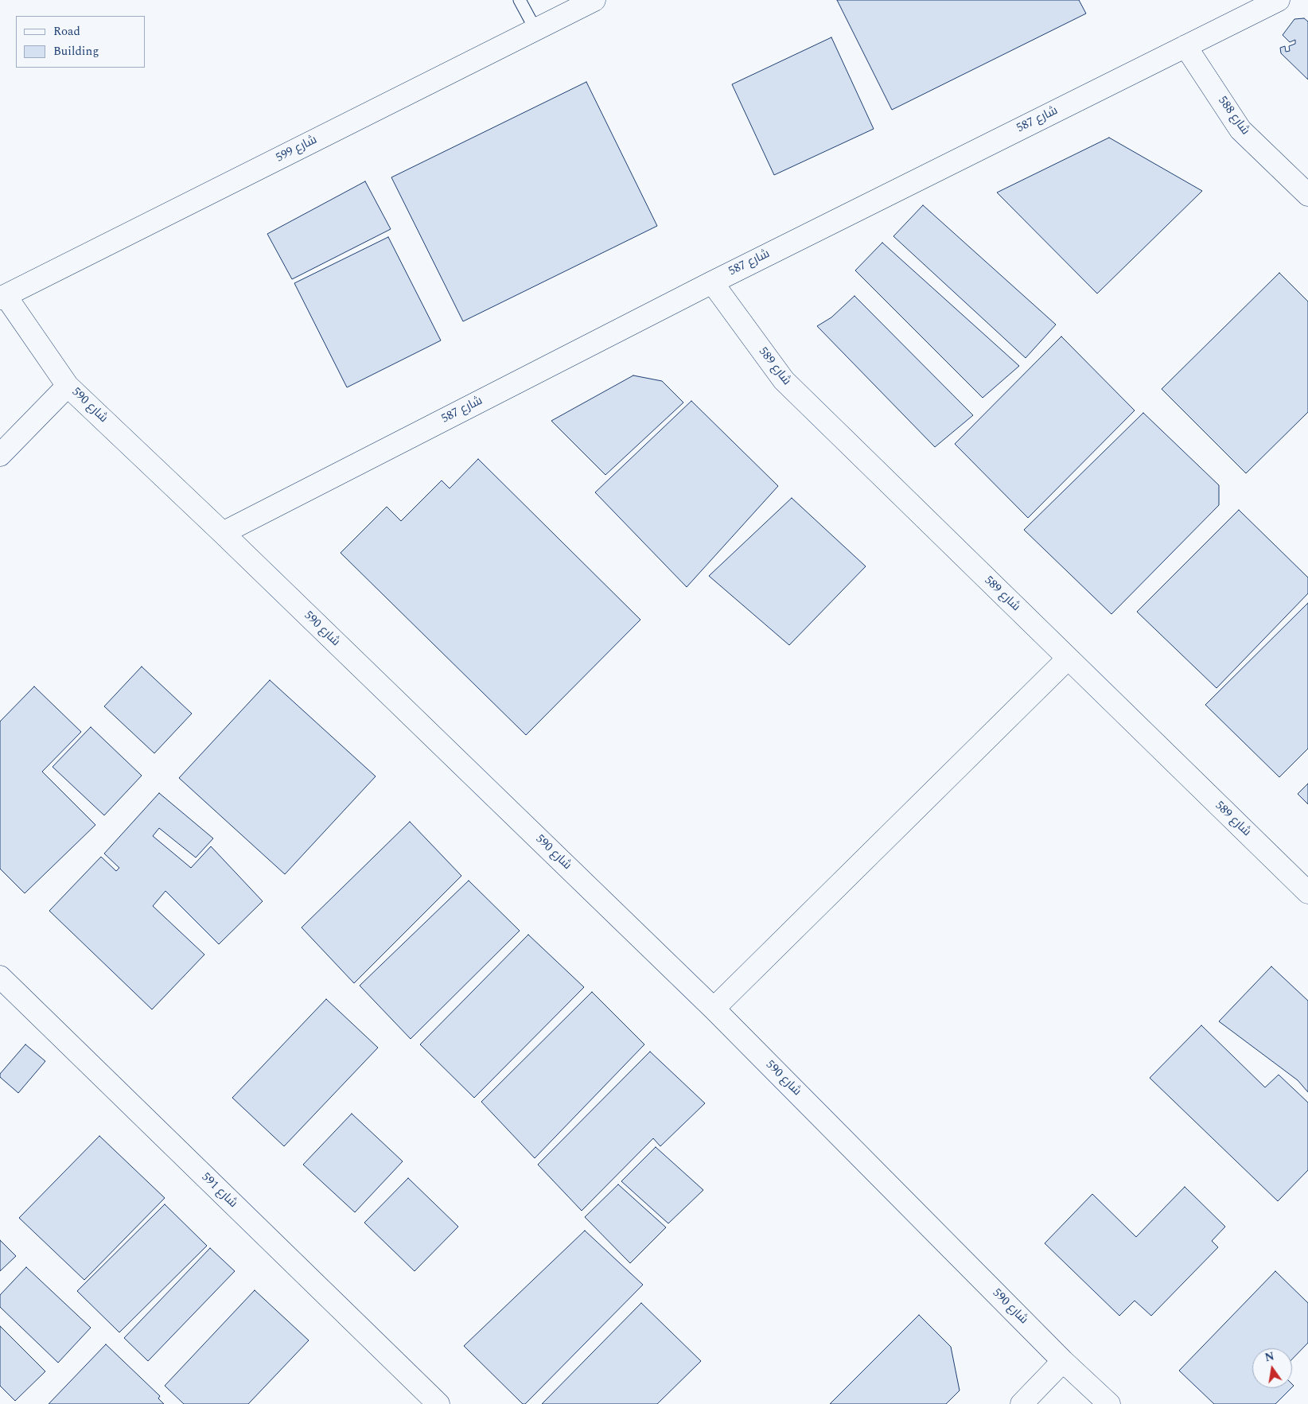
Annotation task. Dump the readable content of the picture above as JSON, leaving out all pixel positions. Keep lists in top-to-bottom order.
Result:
{
  "streets": {
    "street": [
      "شارع 588",
      "شارع 587",
      "شارع 599",
      "شارع 589",
      "شارع 590",
      "شارع 591"
    ]
  },
  "crossings": [
    ["شارع 588", "شارع 587"],
    ["شارع 587", "شارع 589"],
    ["شارع 587", "شارع 590"],
    ["شارع 599", "شارع 590"]
  ],
  "legend": ["Road", "Building"],
  "north": "top"
}
